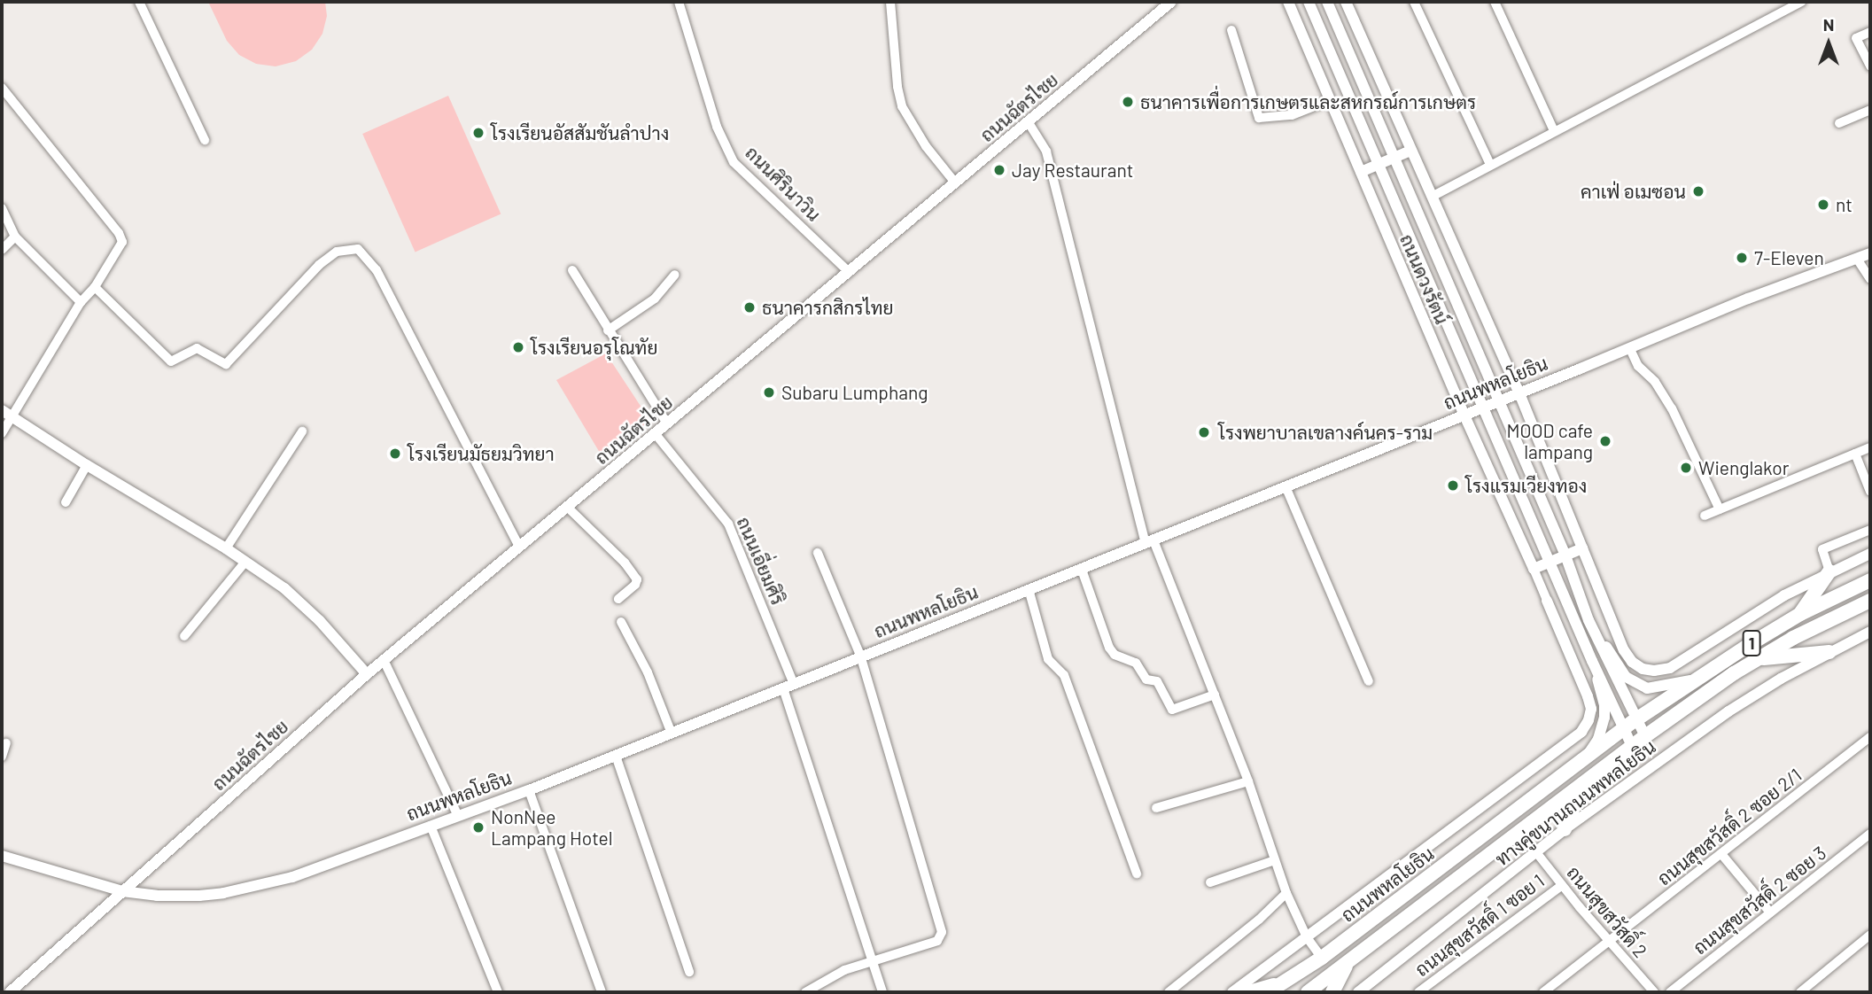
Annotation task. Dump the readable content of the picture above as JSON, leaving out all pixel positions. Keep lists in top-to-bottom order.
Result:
{
  "streets": {
    "highway": ["ถนนพหลโยธิน", "1"],
    "main road": ["ถนนฉัตรไชย", "ถนนดวงรัตน์", "ทางคู่ขนานถนนพหลโยธิน"],
    "street": [
      "ถนนศิรินาวิน",
      "ถนนเอี่ยมศิริ",
      "ถนนสุขสวัสดิ์ 2 ซอย 2/1",
      "ถนนสุขสวัสดิ์ 2 ซอย 3",
      "ถนนสุขสวัสดิ์ 2",
      "ถนนสุขสวัสดิ์ 1 ซอย 1"
    ]
  },
  "crossings": [
    ["ถนนฉัตรไชย", "ถนนศิรินาวิน"],
    ["ถนนฉัตรไชย", "ถนนพหลโยธิน"],
    ["ถนนฉัตรไชย", "ถนนเอี่ยมศิริ"],
    ["ถนนดวงรัตน์", "ถนนพหลโยธิน"],
    ["ถนนพหลโยธิน", "ถนนเอี่ยมศิริ"],
    ["ทางคู่ขนานถนนพหลโยธิน", "ถนนสุขสวัสดิ์ 2"],
    ["ถนนสุขสวัสดิ์ 2 ซอย 2/1", "ถนนสุขสวัสดิ์ 2"],
    ["ถนนสุขสวัสดิ์ 2", "ถนนสุขสวัสดิ์ 1 ซอย 1"]
  ],
  "places": [
    "ธนาคารเพื่อการเกษตรและสหกรณ์การเกษตร",
    "โรงเรียนอัสสัมชันลำปาง",
    "Jay Restaurant",
    "คาเฟ่ อเมซอน",
    "nt",
    "7-Eleven",
    "ธนาคารกสิกรไทย",
    "โรงเรียนอรุโณทัย",
    "Subaru Lumphang",
    "โรงพยาบาลเขลางค์นคร-ราม",
    "MOOD cafe lampang",
    "โรงเรียนมัธยมวิทยา",
    "Wienglakor",
    "โรงแรมเวียงทอง",
    "NonNee Lampang Hotel"
  ],
  "north": "top"
}
